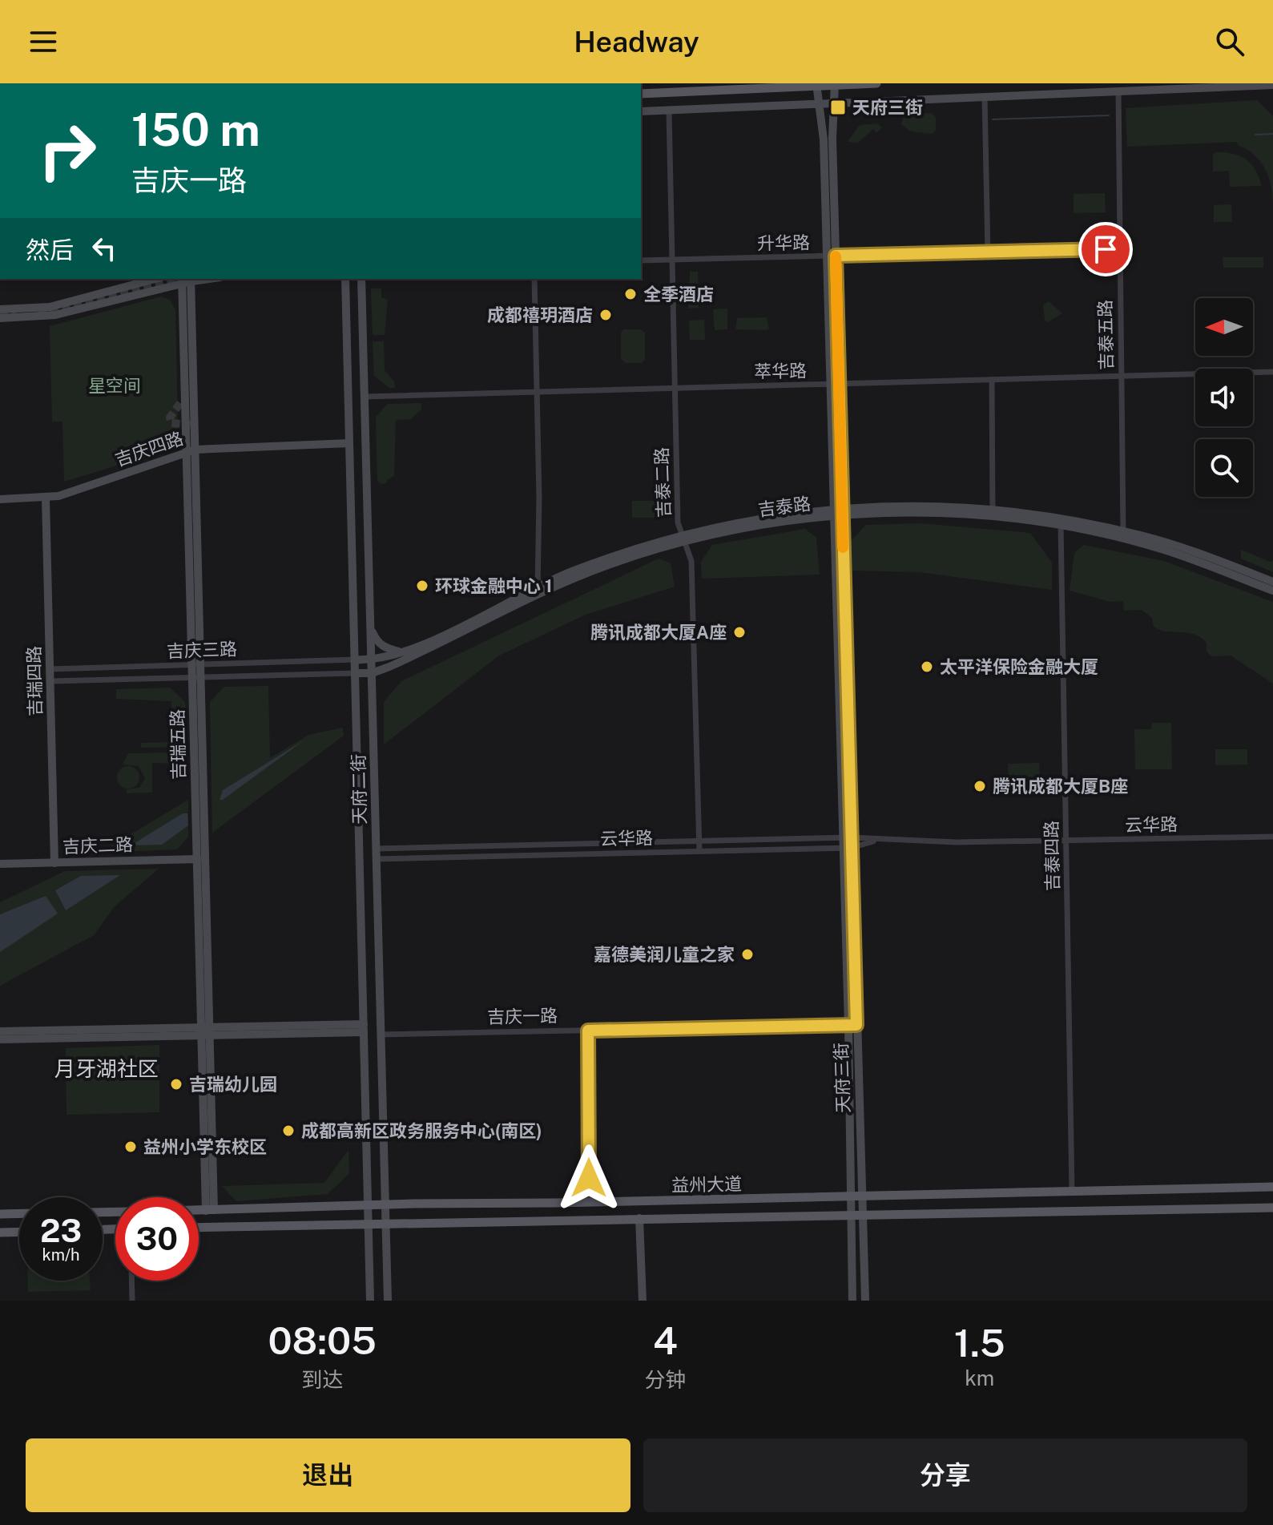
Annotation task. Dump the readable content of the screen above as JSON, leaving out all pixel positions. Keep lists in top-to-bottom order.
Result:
{
  "streets": {
    "main road": ["益州大道"],
    "street": [
      "升华路",
      "吉泰五路",
      "萃华路",
      "吉庆四路",
      "吉泰二路",
      "吉泰路",
      "吉庆三路",
      "吉瑞四路",
      "吉瑞五路",
      "天府二街",
      "云华路",
      "吉庆二路",
      "吉泰四路",
      "吉庆一路",
      "天府三街"
    ]
  },
  "crossings": [
    ["升华路", "吉泰五路"],
    ["升华路", "吉泰二路"],
    ["升华路", "天府三街"],
    ["吉泰五路", "萃华路"],
    ["吉泰五路", "吉泰路"],
    ["萃华路", "吉泰二路"],
    ["萃华路", "天府二街"],
    ["萃华路", "天府三街"],
    ["吉庆四路", "吉瑞四路"],
    ["吉庆四路", "吉瑞五路"],
    ["吉庆四路", "天府二街"],
    ["吉泰二路", "吉泰路"],
    ["吉泰二路", "云华路"],
    ["吉泰路", "吉庆三路"],
    ["吉泰路", "天府二街"],
    ["吉泰路", "吉泰四路"],
    ["吉泰路", "天府三街"],
    ["吉庆三路", "吉瑞四路"],
    ["吉庆三路", "吉瑞五路"],
    ["吉庆三路", "天府二街"],
    ["吉瑞四路", "吉庆二路"],
    ["吉瑞五路", "吉庆二路"],
    ["吉瑞五路", "益州大道"],
    ["天府二街", "云华路"],
    ["天府二街", "吉庆一路"],
    ["天府二街", "益州大道"],
    ["云华路", "吉泰四路"],
    ["云华路", "天府三街"],
    ["吉泰四路", "益州大道"],
    ["吉庆一路", "天府三街"],
    ["天府三街", "益州大道"]
  ],
  "districts": ["月牙湖社区"],
  "parks": ["星空间"],
  "places": {
    "transit": ["天府三街"],
    "other": [
      "全季酒店",
      "成都禧玥酒店",
      "环球金融中心 1",
      "腾讯成都大厦A座",
      "太平洋保险金融大厦",
      "腾讯成都大厦B座",
      "嘉德美润儿童之家",
      "吉瑞幼儿园",
      "成都高新区政务服务中心(南区)",
      "益州小学东校区"
    ]
  },
  "north": "left",
  "page": {
    "header": "Headway",
    "turn": ["150 m", "吉庆一路"],
    "then": "然后",
    "speed": "23 km/h",
    "limit": "30",
    "eta": [
      "08:05",
      "到达",
      "4",
      "分钟",
      "1.5",
      "km"
    ],
    "buttons": ["退出", "分享"]
  }
}
